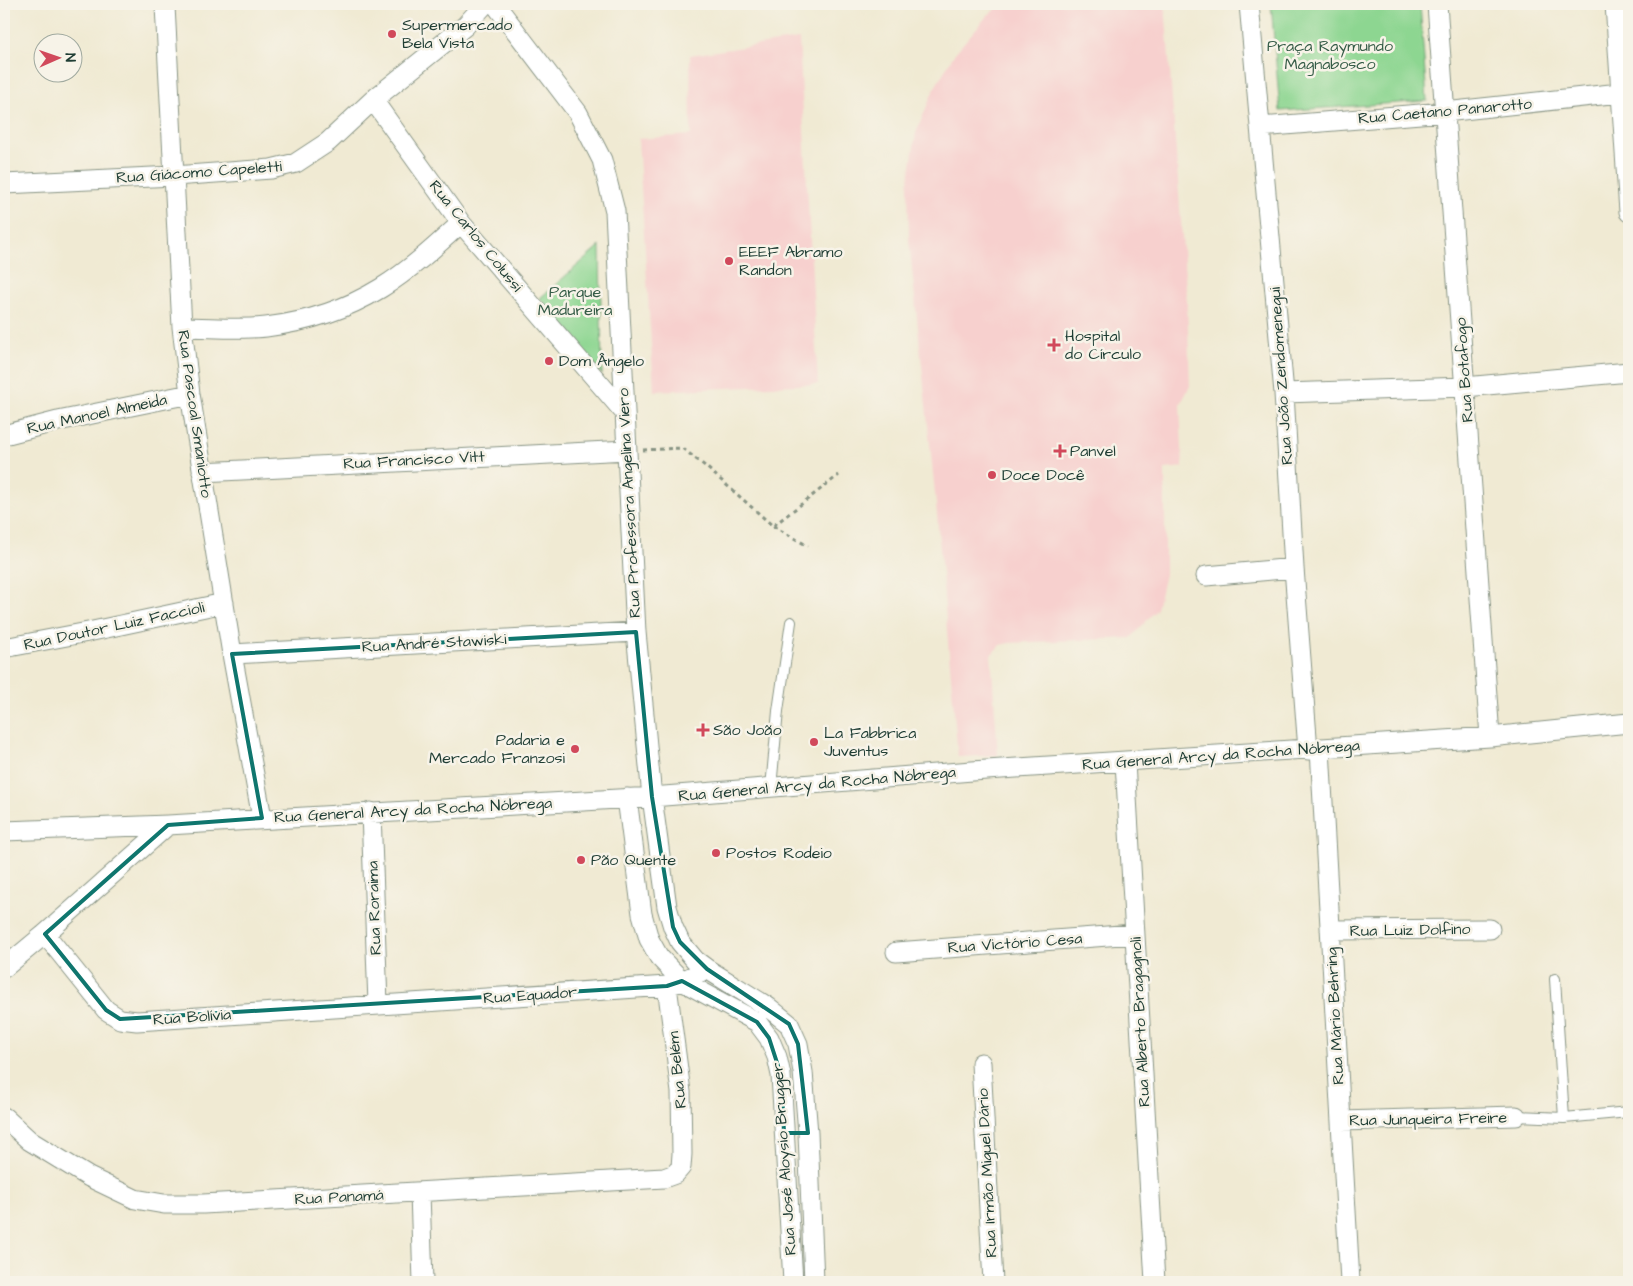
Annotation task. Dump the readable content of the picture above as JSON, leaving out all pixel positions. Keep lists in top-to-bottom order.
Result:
{
  "streets": {
    "street": [
      "Rua Caetano Panarotto",
      "Rua Giácomo Capeletti",
      "Rua Carlos Colussi",
      "Rua Botafogo",
      "Rua João Zendomenegui",
      "Rua Manoel Almeida",
      "Rua Pascoal Smaniotto",
      "Rua Francisco Vitt",
      "Rua Professora Angelina Viero",
      "Rua Doutor Luiz Faccioli",
      "Rua André Stawiski",
      "Rua General Arcy da Rocha Nóbrega",
      "Rua Roraima",
      "Rua Luiz Dolfino",
      "Rua Victório Cesa",
      "Rua Equador",
      "Rua Mário Behring",
      "Rua Bolívia",
      "Rua Alberto Bragagnoli",
      "Rua Belém",
      "Rua Junqueira Freire",
      "Rua José Aloysio Brugger",
      "Rua Irmão Miguel Dário",
      "Rua Panamá"
    ]
  },
  "crossings": [
    ["Rua Caetano Panarotto", "Rua Botafogo"],
    ["Rua Caetano Panarotto", "Rua João Zendomenegui"],
    ["Rua Giácomo Capeletti", "Rua Carlos Colussi"],
    ["Rua Giácomo Capeletti", "Rua Pascoal Smaniotto"],
    ["Rua Carlos Colussi", "Rua Professora Angelina Viero"],
    ["Rua Botafogo", "Rua General Arcy da Rocha Nóbrega"],
    ["Rua João Zendomenegui", "Rua General Arcy da Rocha Nóbrega"],
    ["Rua João Zendomenegui", "Rua Mário Behring"],
    ["Rua Manoel Almeida", "Rua Pascoal Smaniotto"],
    ["Rua Pascoal Smaniotto", "Rua Francisco Vitt"],
    ["Rua Pascoal Smaniotto", "Rua Doutor Luiz Faccioli"],
    ["Rua Pascoal Smaniotto", "Rua André Stawiski"],
    ["Rua Pascoal Smaniotto", "Rua General Arcy da Rocha Nóbrega"],
    ["Rua Francisco Vitt", "Rua Professora Angelina Viero"],
    ["Rua Professora Angelina Viero", "Rua André Stawiski"],
    ["Rua Professora Angelina Viero", "Rua General Arcy da Rocha Nóbrega"],
    ["Rua Professora Angelina Viero", "Rua José Aloysio Brugger"],
    ["Rua General Arcy da Rocha Nóbrega", "Rua Roraima"],
    ["Rua General Arcy da Rocha Nóbrega", "Rua Mário Behring"],
    ["Rua General Arcy da Rocha Nóbrega", "Rua Alberto Bragagnoli"],
    ["Rua General Arcy da Rocha Nóbrega", "Rua José Aloysio Brugger"],
    ["Rua Roraima", "Rua Equador"],
    ["Rua Roraima", "Rua Bolívia"],
    ["Rua Luiz Dolfino", "Rua Mário Behring"],
    ["Rua Victório Cesa", "Rua Alberto Bragagnoli"],
    ["Rua Equador", "Rua Bolívia"],
    ["Rua Equador", "Rua Belém"],
    ["Rua Equador", "Rua José Aloysio Brugger"],
    ["Rua Mário Behring", "Rua Junqueira Freire"],
    ["Rua Belém", "Rua José Aloysio Brugger"],
    ["Rua Belém", "Rua Panamá"]
  ],
  "parks": ["Praça Raymundo Magnabosco", "Parque Madureira"],
  "places": {
    "other": [
      "Supermercado Bela Vista",
      "EEEF Abramo Randon",
      "Dom Ângelo",
      "Doce Docê",
      "La Fabbrica Juventus",
      "Padaria e Mercado Franzosi",
      "Postos Rodeio",
      "Pão Quente"
    ],
    "health": ["Hospital do Círculo", "Panvel", "São João"]
  },
  "north": "right"
}
